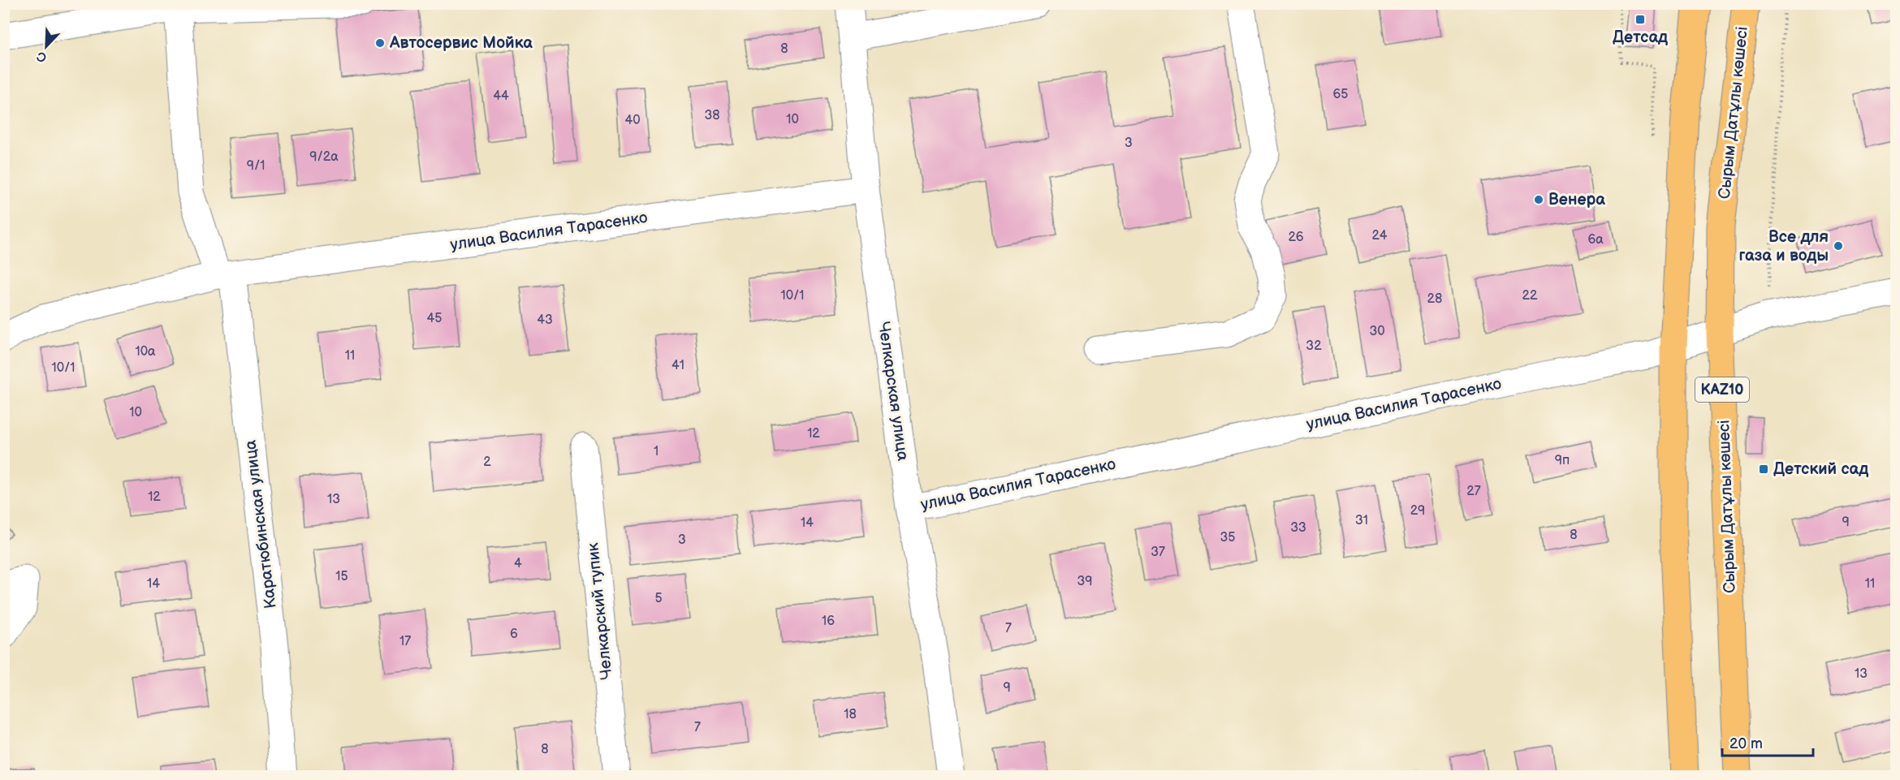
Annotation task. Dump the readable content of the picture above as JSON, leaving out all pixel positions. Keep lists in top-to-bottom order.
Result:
{
  "streets": {
    "highway": ["Сырым Датұлы көшесі", "KAZ10"],
    "street": [
      "улица Василия Тарасенко",
      "Челкарская улица",
      "Каратюбинская улица",
      "Челкарский тупик"
    ]
  },
  "crossings": [
    ["Сырым Датұлы көшесі", "улица Василия Тарасенко"],
    ["улица Василия Тарасенко", "KAZ10"],
    ["улица Василия Тарасенко", "Челкарская улица"],
    ["улица Василия Тарасенко", "Каратюбинская улица"]
  ],
  "places": {
    "transit": ["Детсад", "Детский сад"],
    "other": ["Автосервис Мойка", "Венера", "Все для газа и воды"]
  },
  "house_numbers": [
    "8",
    "65",
    "44",
    "38",
    "10",
    "40",
    "3",
    "9/2а",
    "9/1",
    "24",
    "26",
    "6а",
    "10/1",
    "22",
    "28",
    "45",
    "43",
    "30",
    "32",
    "10а",
    "11",
    "41",
    "10/1",
    "10",
    "12",
    "1",
    "9п",
    "2",
    "27",
    "12",
    "13",
    "29",
    "31",
    "9",
    "14",
    "33",
    "8",
    "35",
    "3",
    "37",
    "4",
    "15",
    "39",
    "14",
    "11",
    "5",
    "16",
    "7",
    "6",
    "17",
    "13",
    "9",
    "18",
    "7",
    "8"
  ],
  "scale_bar": "20 m",
  "north": "bottom left"
}
